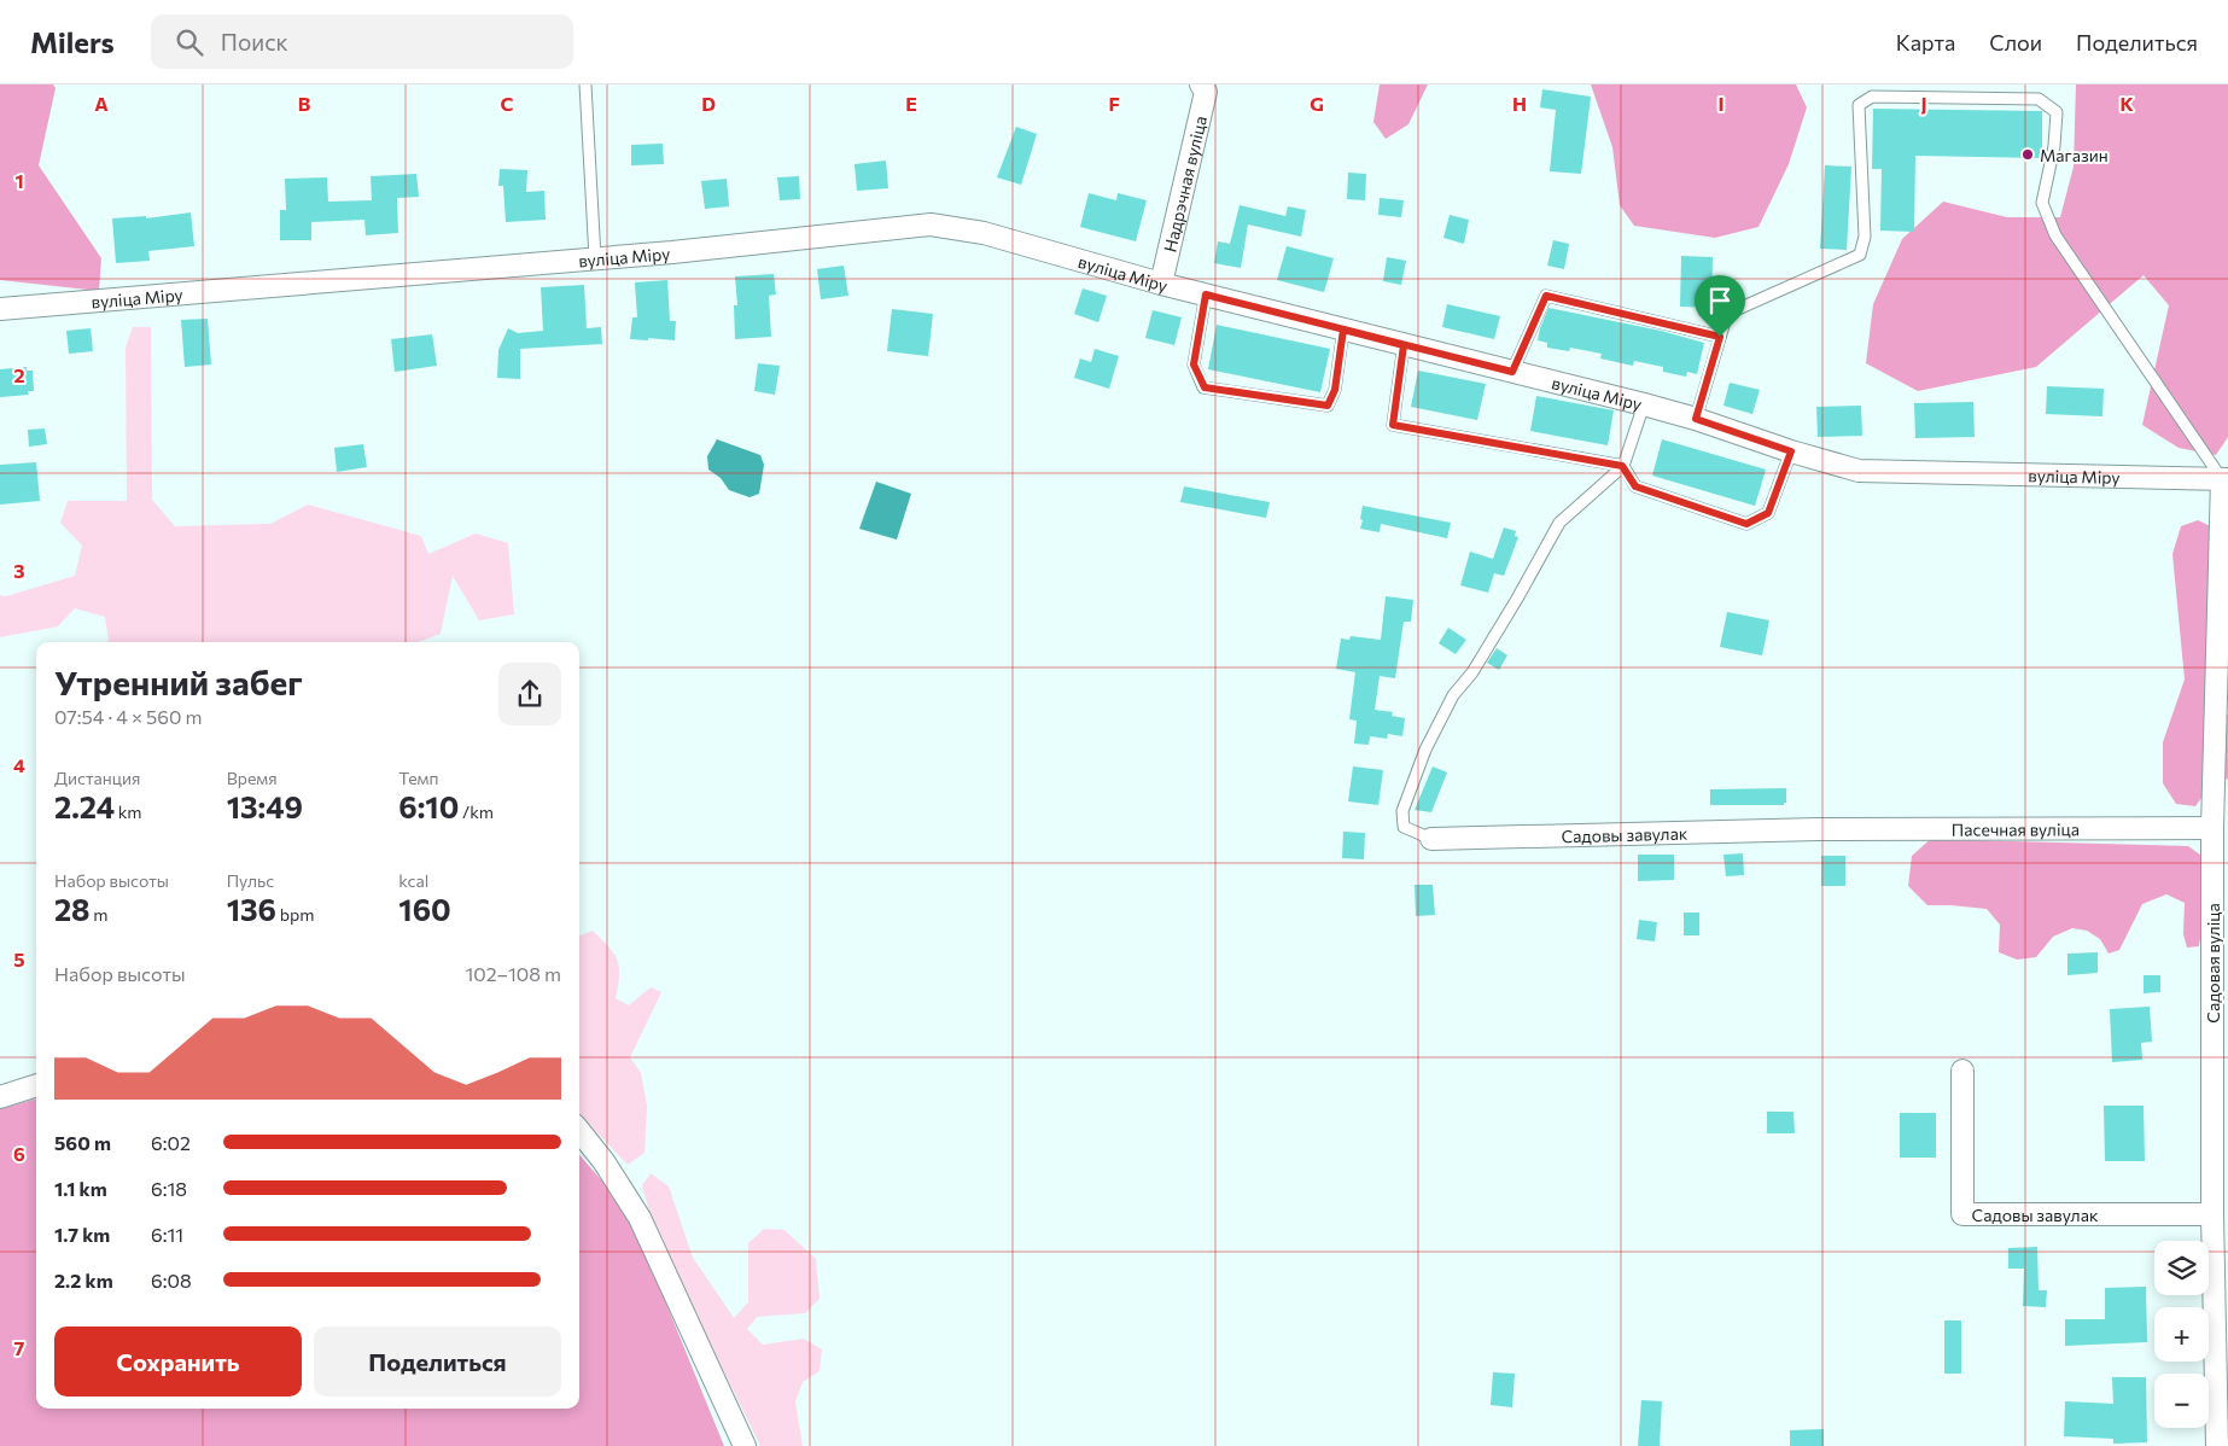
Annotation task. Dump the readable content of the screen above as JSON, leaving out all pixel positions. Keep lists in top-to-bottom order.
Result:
{
  "streets": {
    "street": [
      "Надрэчная вуліца",
      "вуліца Міру",
      "Пасечная вуліца",
      "Садовы завулак",
      "Садовая вуліца"
    ]
  },
  "crossings": [
    ["Надрэчная вуліца", "вуліца Міру"],
    ["вуліца Міру", "Садовая вуліца"],
    ["Пасечная вуліца", "Садовы завулак"],
    ["Пасечная вуліца", "Садовая вуліца"],
    ["Садовы завулак", "Садовая вуліца"]
  ],
  "places": ["Магазин"],
  "page": {
    "header": "Milers",
    "search": "Поиск",
    "nav": ["Карта", "Слои", "Поделиться"],
    "heading": ["Утренний забег", "07:54 · 4 × 560 m"],
    "stats": [
      ["Дистанция", "2.24 km"],
      ["Время", "13:49"],
      ["Темп", "6:10 /km"],
      ["Набор высоты", "28 m"],
      ["Пульс", "136 bpm"],
      ["kcal", "160"]
    ],
    "chart": ["Набор высоты", "102–108 m"],
    "list": [
      {
        "name": "560 m",
        "note": "6:02"
      },
      {
        "name": "1.1 km",
        "note": "6:18"
      },
      {
        "name": "1.7 km",
        "note": "6:11"
      },
      {
        "name": "2.2 km",
        "note": "6:08"
      }
    ],
    "map_buttons": ["+", "−"],
    "buttons": ["Сохранить", "Поделиться"]
  },
  "grid": {
    "columns": [
      "A",
      "B",
      "C",
      "D",
      "E",
      "F",
      "G",
      "H",
      "I",
      "J",
      "K"
    ],
    "rows": [
      "1",
      "2",
      "3",
      "4",
      "5",
      "6",
      "7"
    ]
  }
}
